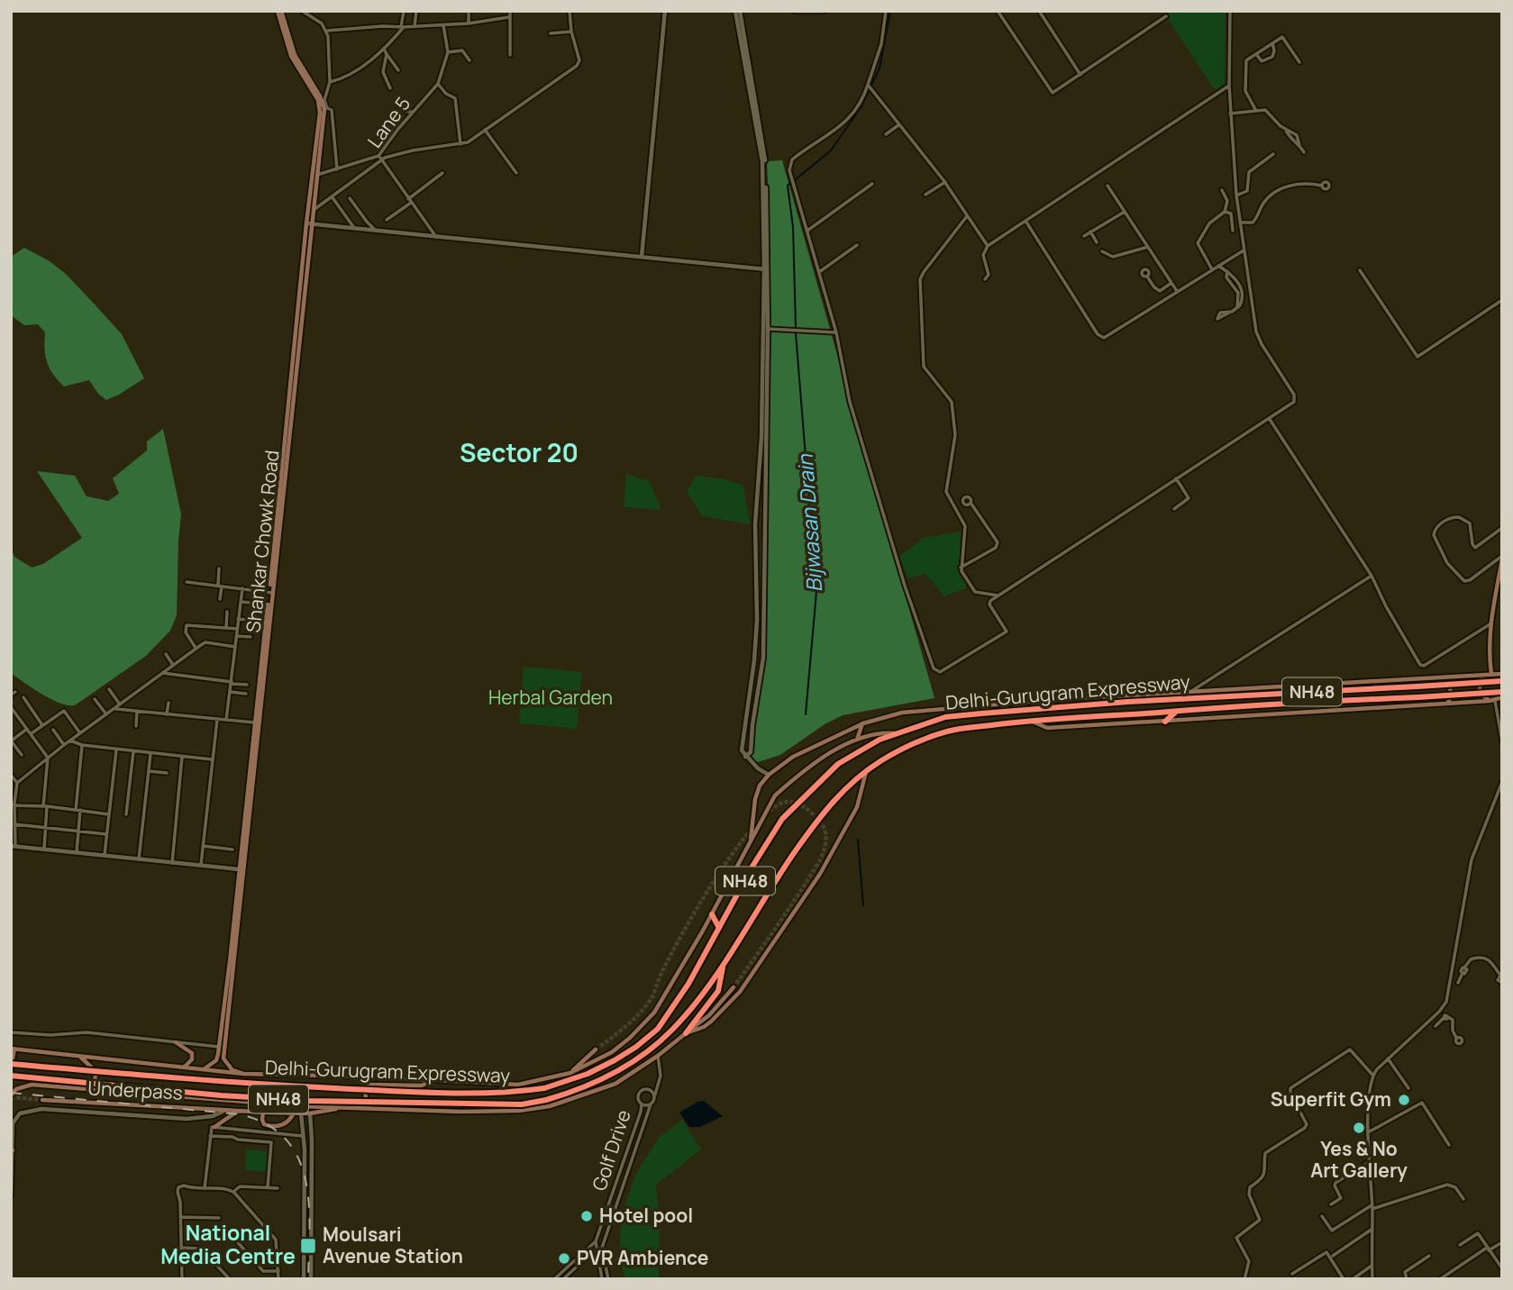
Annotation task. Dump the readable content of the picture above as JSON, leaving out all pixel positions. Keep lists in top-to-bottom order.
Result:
{
  "streets": {
    "highway": ["NH48", "Delhi-Gurugram Expressway"],
    "main road": ["Shankar Chowk Road", "Underpass"],
    "street": ["Lane 5", "Golf Drive"]
  },
  "crossings": [
    ["Lane 5", "Shankar Chowk Road"]
  ],
  "districts": ["Sector 20", "National Media Centre"],
  "water": ["Bijwasan Drain"],
  "parks": ["Herbal Garden"],
  "places": {
    "other": [
      "Superfit Gym",
      "Yes & No Art Gallery",
      "Hotel pool",
      "PVR Ambience"
    ],
    "transit": ["Moulsari Avenue Station"]
  }
}
